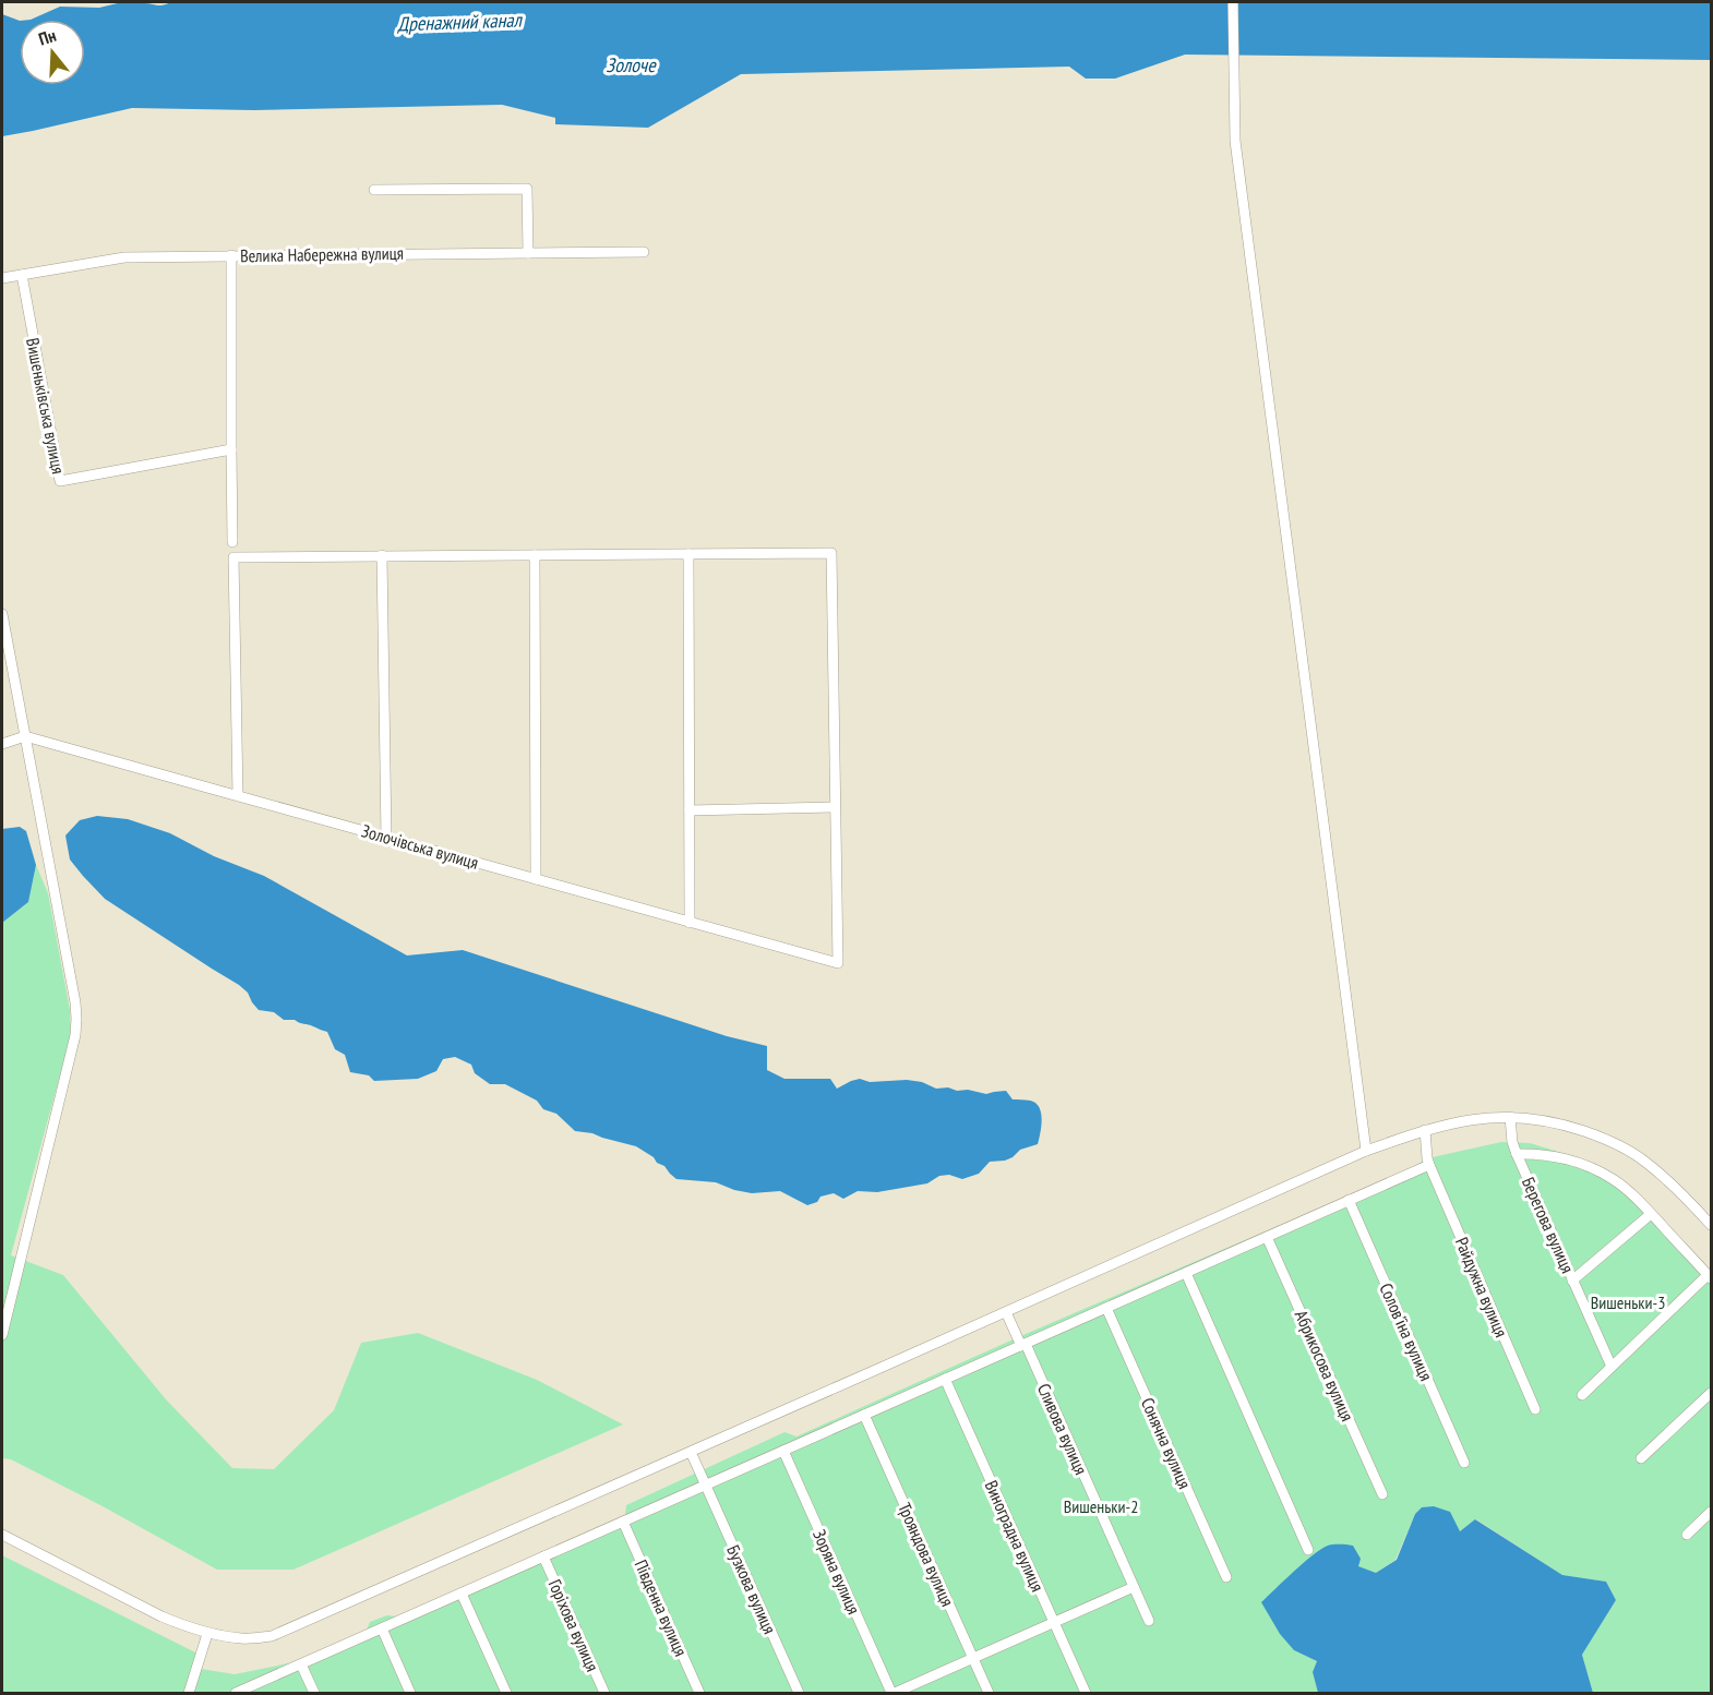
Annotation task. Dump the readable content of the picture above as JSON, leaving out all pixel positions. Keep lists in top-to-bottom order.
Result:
{
  "streets": {
    "street": [
      "Велика Набережна вулиця",
      "Вишеньківська вулиця",
      "Золочівська вулиця",
      "Берегова вулиця",
      "Райдужна вулиця",
      "Соловʼїна вулиця",
      "Абрикосова вулиця",
      "Сливова вулиця",
      "Сонячна вулиця",
      "Виноградна вулиця",
      "Трояндова вулиця",
      "Зоряна вулиця",
      "Бузкова вулиця",
      "Південна вулиця",
      "Горіхова вулиця"
    ]
  },
  "crossings": [
    ["Велика Набережна вулиця", "Вишеньківська вулиця"]
  ],
  "water": ["Дренажний канал", "Золоче"],
  "parks": ["Вишеньки-3", "Вишеньки-2"],
  "north": "top"
}
